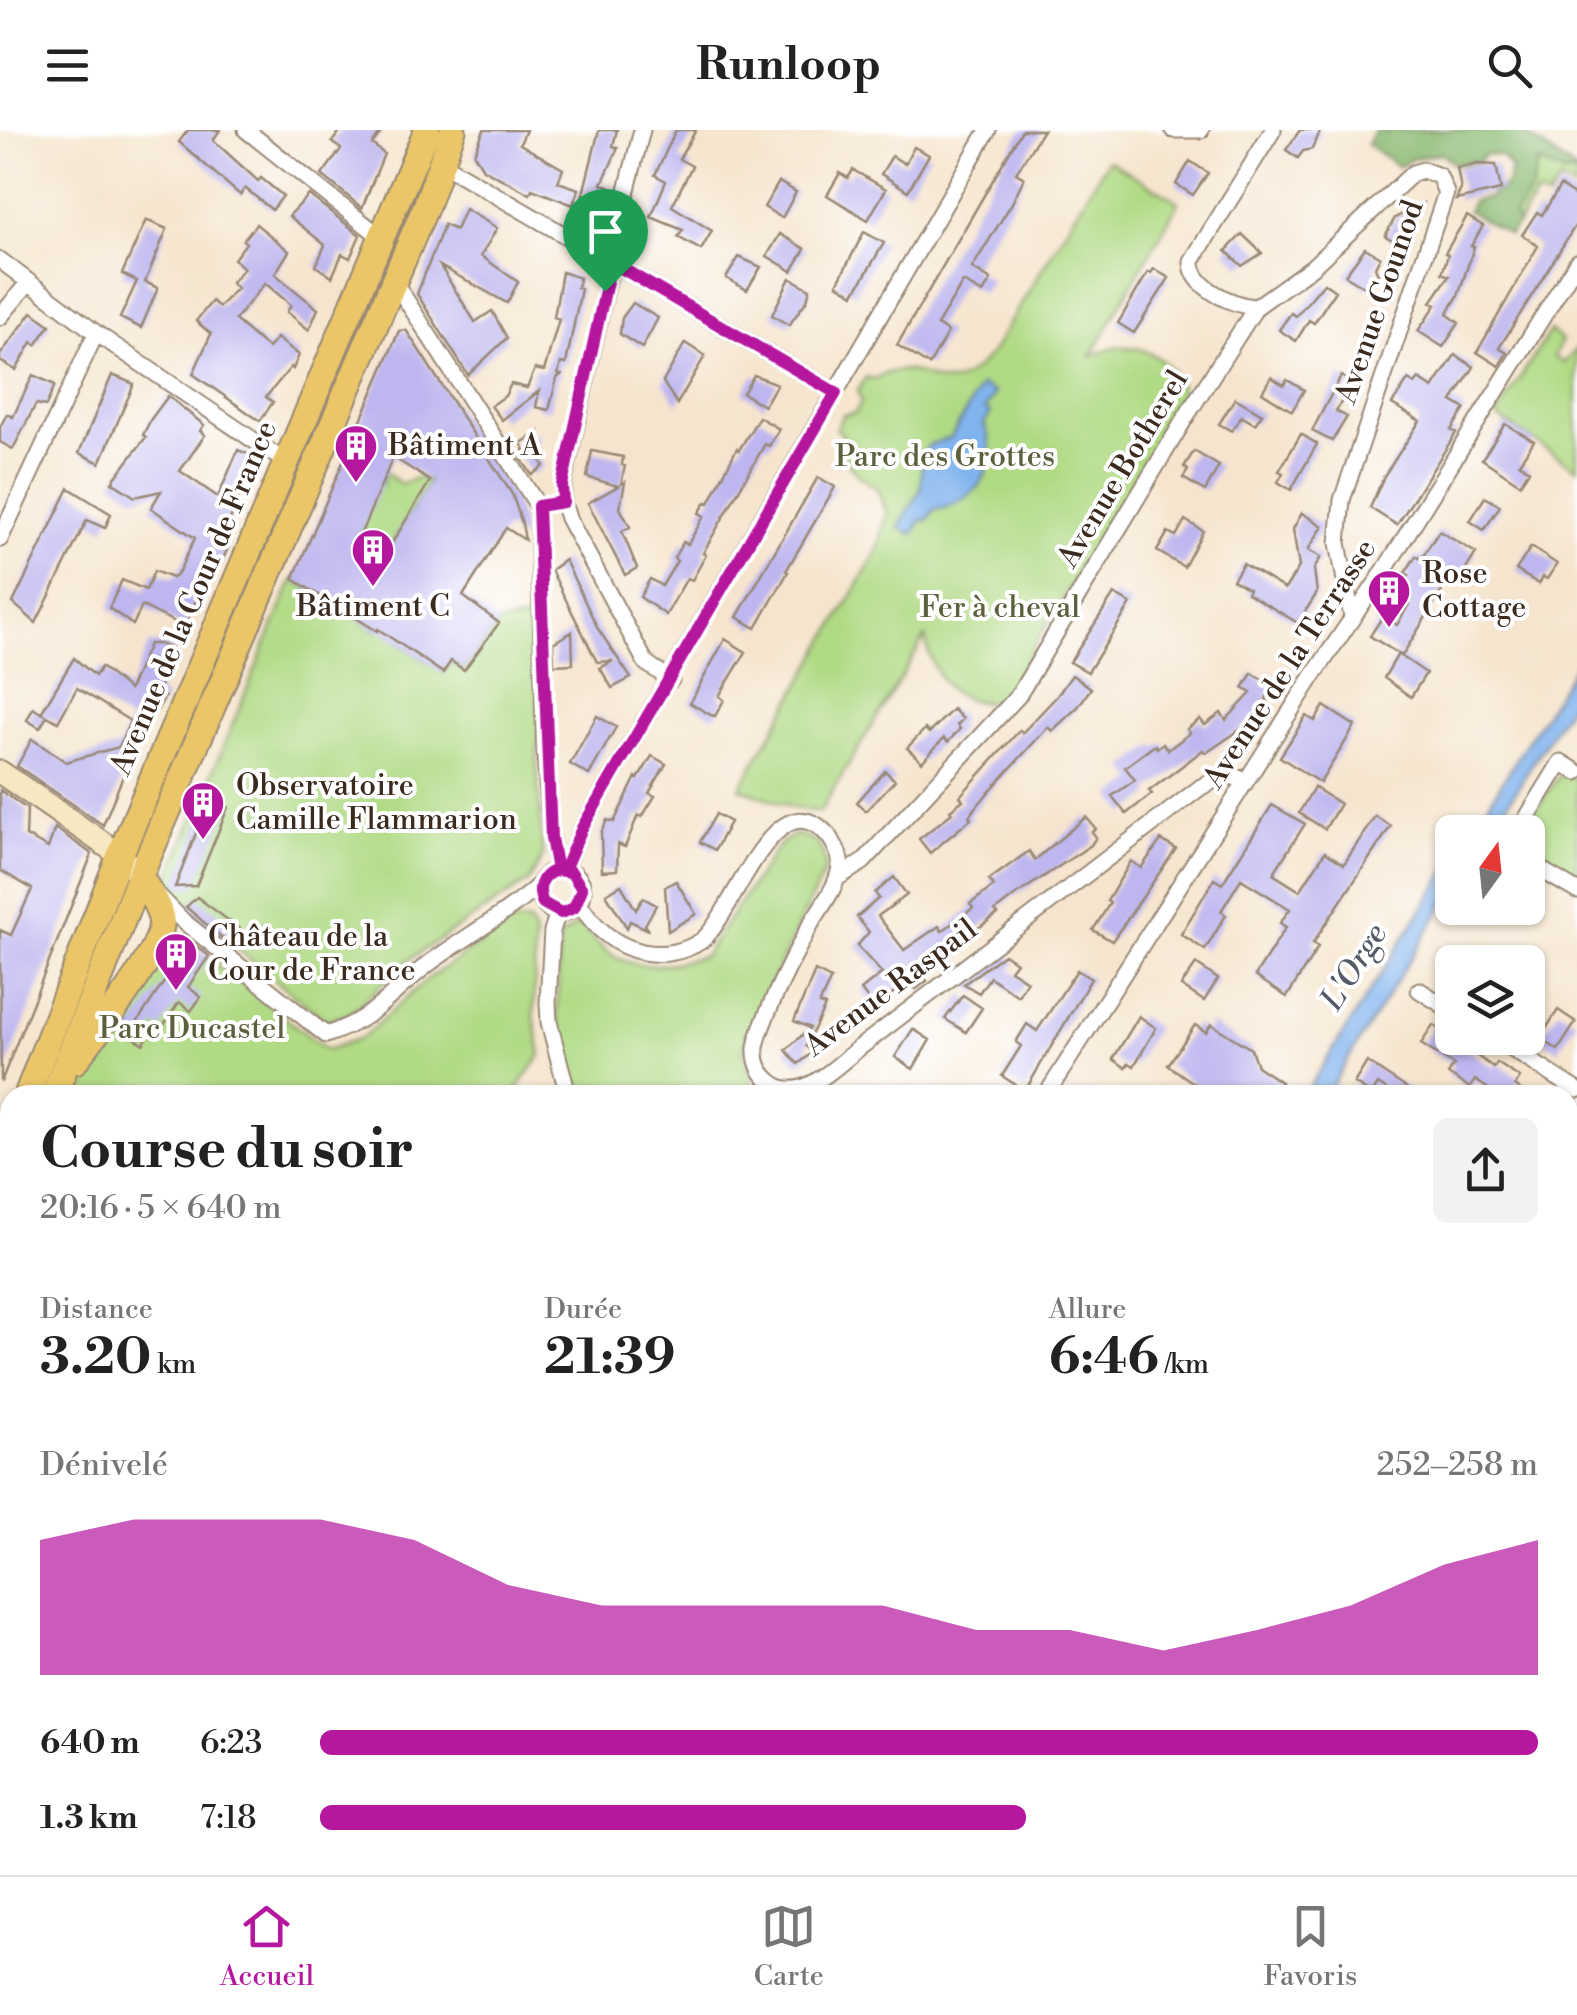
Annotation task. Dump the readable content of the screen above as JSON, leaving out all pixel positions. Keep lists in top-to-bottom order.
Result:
{
  "streets": {
    "main road": ["Avenue de la Cour de France"],
    "street": [
      "Avenue Gounod",
      "Avenue Botherel",
      "Avenue de la Terrasse",
      "Avenue Raspail"
    ]
  },
  "crossings": [
    ["Avenue Gounod", "Avenue Botherel"],
    ["Avenue Gounod", "Avenue de la Terrasse"],
    ["Avenue Botherel", "Avenue Raspail"],
    ["Avenue de la Terrasse", "Avenue Raspail"]
  ],
  "water": ["L'Orge"],
  "parks": ["Parc des Grottes", "Fer à cheval", "Parc Ducastel"],
  "places": {
    "building": [
      "Bâtiment A",
      "Bâtiment C",
      "Rose Cottage",
      "Observatoire Camille Flammarion",
      "Château de la Cour de France"
    ]
  },
  "north": "top",
  "page": {
    "header": "Runloop",
    "heading": ["Course du soir", "20:16 · 5 × 640 m"],
    "stats": [
      ["Distance", "3.20 km"],
      ["Durée", "21:39"],
      ["Allure", "6:46 /km"]
    ],
    "chart": ["Dénivelé", "252–258 m"],
    "list": [
      {
        "name": "640 m",
        "note": "6:23"
      },
      {
        "name": "1.3 km",
        "note": "7:18"
      }
    ],
    "tabs": ["Accueil", "Carte", "Favoris"]
  }
}
